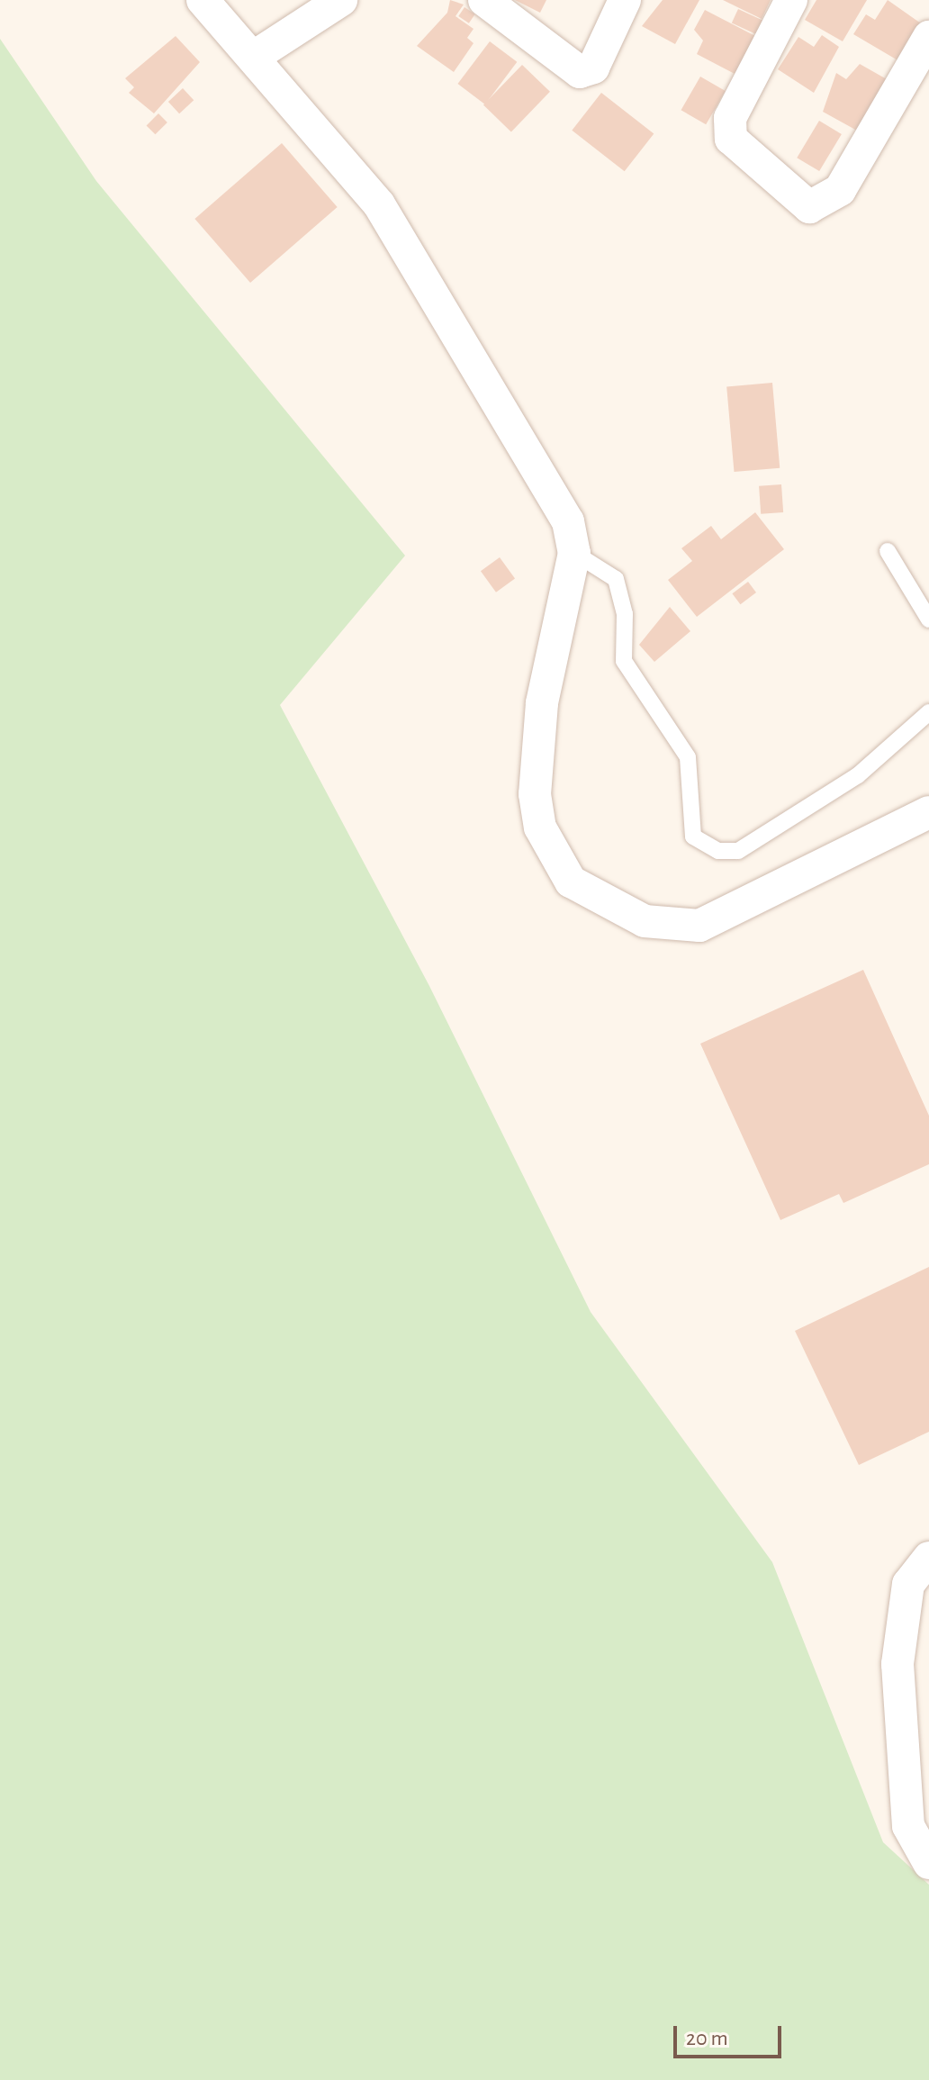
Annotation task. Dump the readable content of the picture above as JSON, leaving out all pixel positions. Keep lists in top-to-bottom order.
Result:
{
  "scale_bar": "20 m"
}
